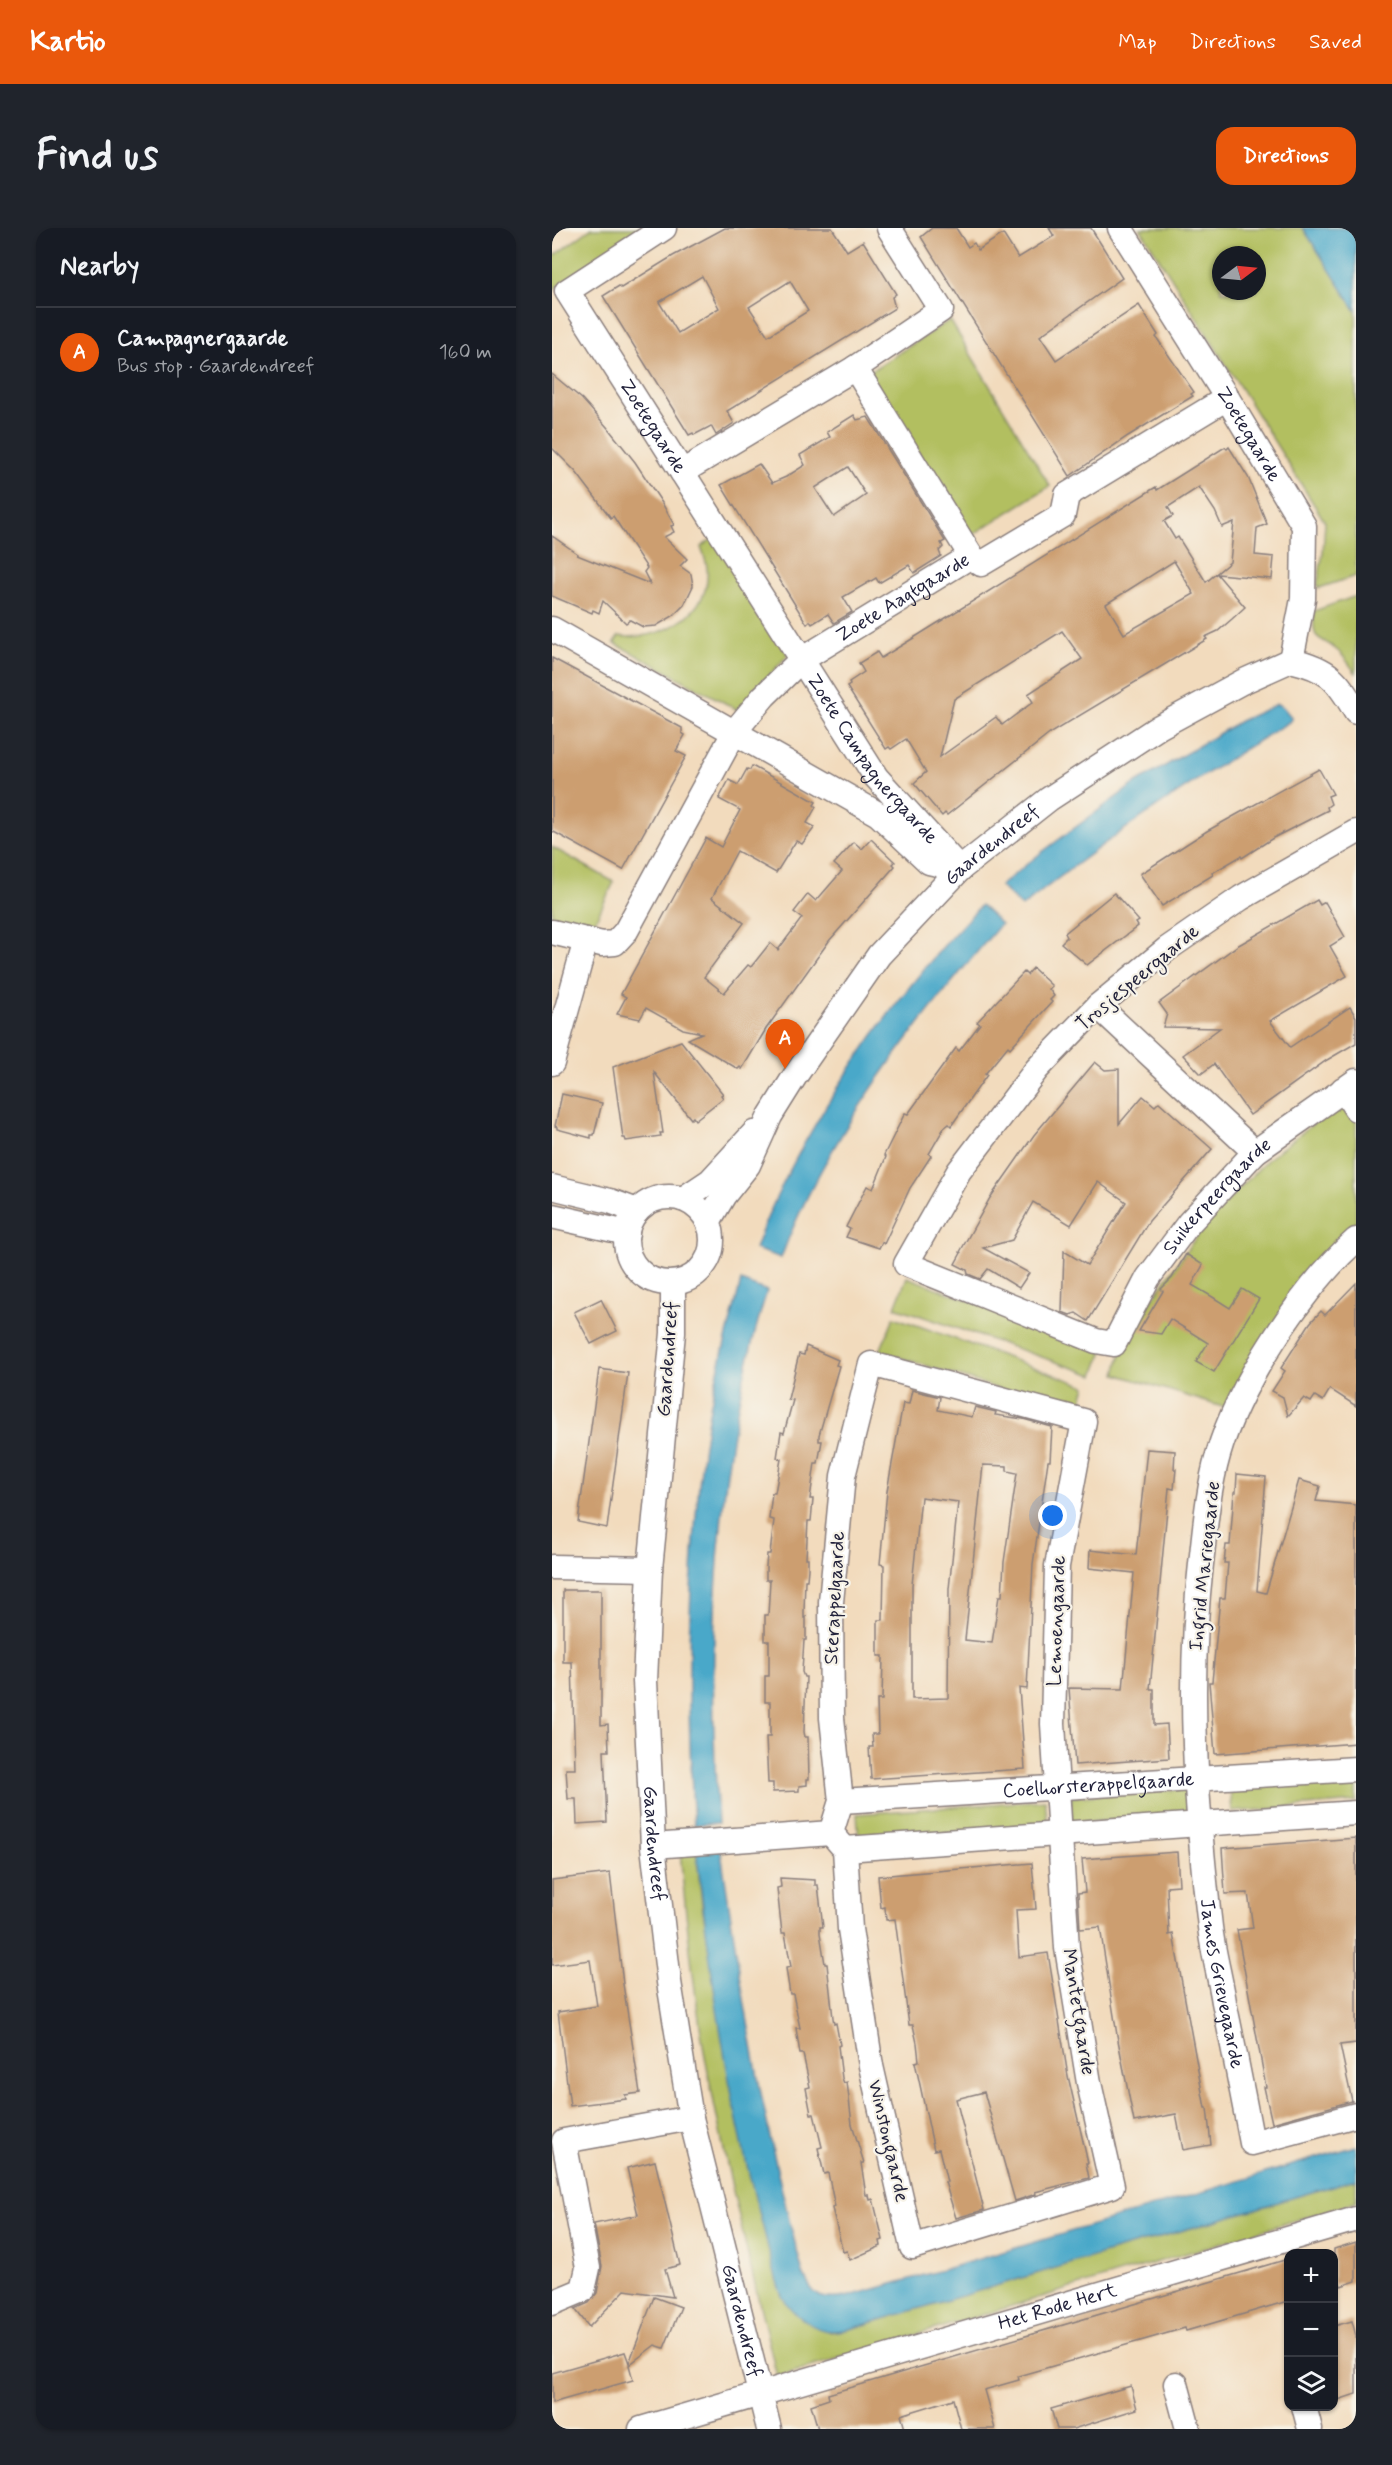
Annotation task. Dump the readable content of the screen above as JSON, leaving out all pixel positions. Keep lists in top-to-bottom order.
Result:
{
  "streets": {
    "street": [
      "Zoetegaarde",
      "Zoete Aagtgaarde",
      "Zoete Campagnergaarde",
      "Gaardendreef",
      "Trosjespeergaarde",
      "Suikerpeergaarde",
      "Ingrid Mariegaarde",
      "Sterappelgaarde",
      "Lemoengaarde",
      "Coelhorsterappelgaarde",
      "James Grievegaarde",
      "Mantetgaarde",
      "Winstongaarde",
      "Het Rode Hert"
    ]
  },
  "crossings": [
    ["Zoetegaarde", "Zoete Aagtgaarde"],
    ["Zoetegaarde", "Zoete Campagnergaarde"],
    ["Zoetegaarde", "Gaardendreef"],
    ["Zoete Aagtgaarde", "Zoete Campagnergaarde"],
    ["Zoete Campagnergaarde", "Gaardendreef"],
    ["Gaardendreef", "Het Rode Hert"],
    ["Trosjespeergaarde", "Suikerpeergaarde"],
    ["Ingrid Mariegaarde", "Coelhorsterappelgaarde"],
    ["Ingrid Mariegaarde", "James Grievegaarde"],
    ["Sterappelgaarde", "Lemoengaarde"],
    ["Sterappelgaarde", "Coelhorsterappelgaarde"],
    ["Sterappelgaarde", "Winstongaarde"],
    ["Lemoengaarde", "Coelhorsterappelgaarde"],
    ["Lemoengaarde", "Mantetgaarde"],
    ["Mantetgaarde", "Winstongaarde"]
  ],
  "north": "right",
  "page": {
    "header": "Kartio",
    "nav": ["Map", "Directions", "Saved"],
    "buttons": "Directions",
    "title": "Find us",
    "heading": "Nearby",
    "list": [
      {
        "mark": "A",
        "name": "Campagnergaarde",
        "note": "Bus stop · Gaardendreef",
        "value": "160 m"
      }
    ],
    "pins": "A",
    "map_buttons": ["+", "−"]
  }
}
